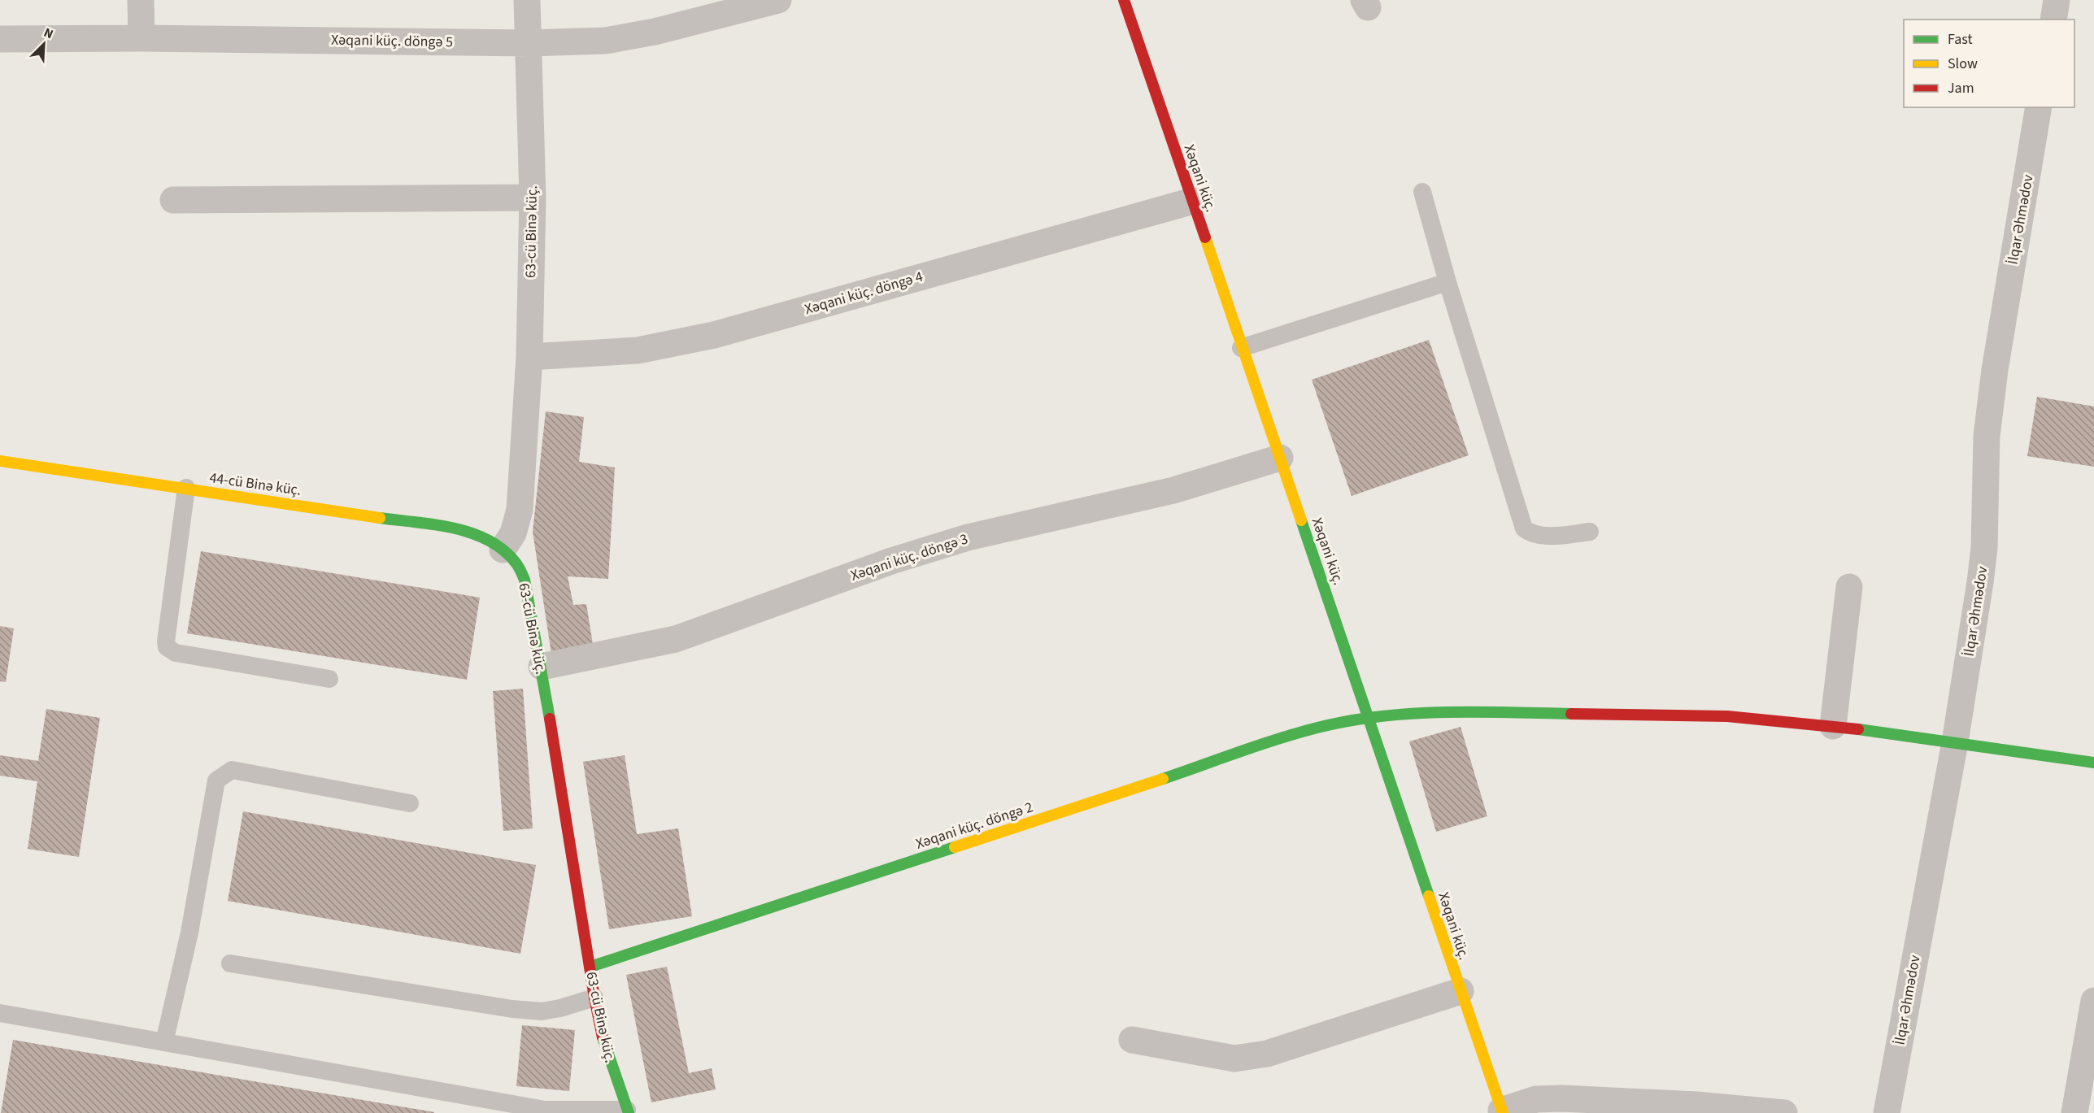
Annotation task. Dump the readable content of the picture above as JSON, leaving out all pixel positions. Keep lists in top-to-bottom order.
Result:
{
  "streets": {
    "street": [
      "Xəqani küç. döngə 5",
      "Xəqani küç.",
      "İlqar Əhmədov",
      "63-cü Binə küç.",
      "Xəqani küç. döngə 4",
      "44-cü Binə küç.",
      "Xəqani küç. döngə 3",
      "Xəqani küç. döngə 2"
    ]
  },
  "crossings": [
    ["Xəqani küç. döngə 5", "63-cü Binə küç."],
    ["Xəqani küç.", "Xəqani küç. döngə 4"],
    ["Xəqani küç.", "Xəqani küç. döngə 3"],
    ["Xəqani küç.", "Xəqani küç. döngə 2"],
    ["İlqar Əhmədov", "Xəqani küç. döngə 2"],
    ["63-cü Binə küç.", "Xəqani küç. döngə 4"],
    ["63-cü Binə küç.", "44-cü Binə küç."],
    ["63-cü Binə küç.", "Xəqani küç. döngə 3"],
    ["63-cü Binə küç.", "Xəqani küç. döngə 2"]
  ],
  "legend": ["Fast", "Slow", "Jam"],
  "north": "top right"
}
